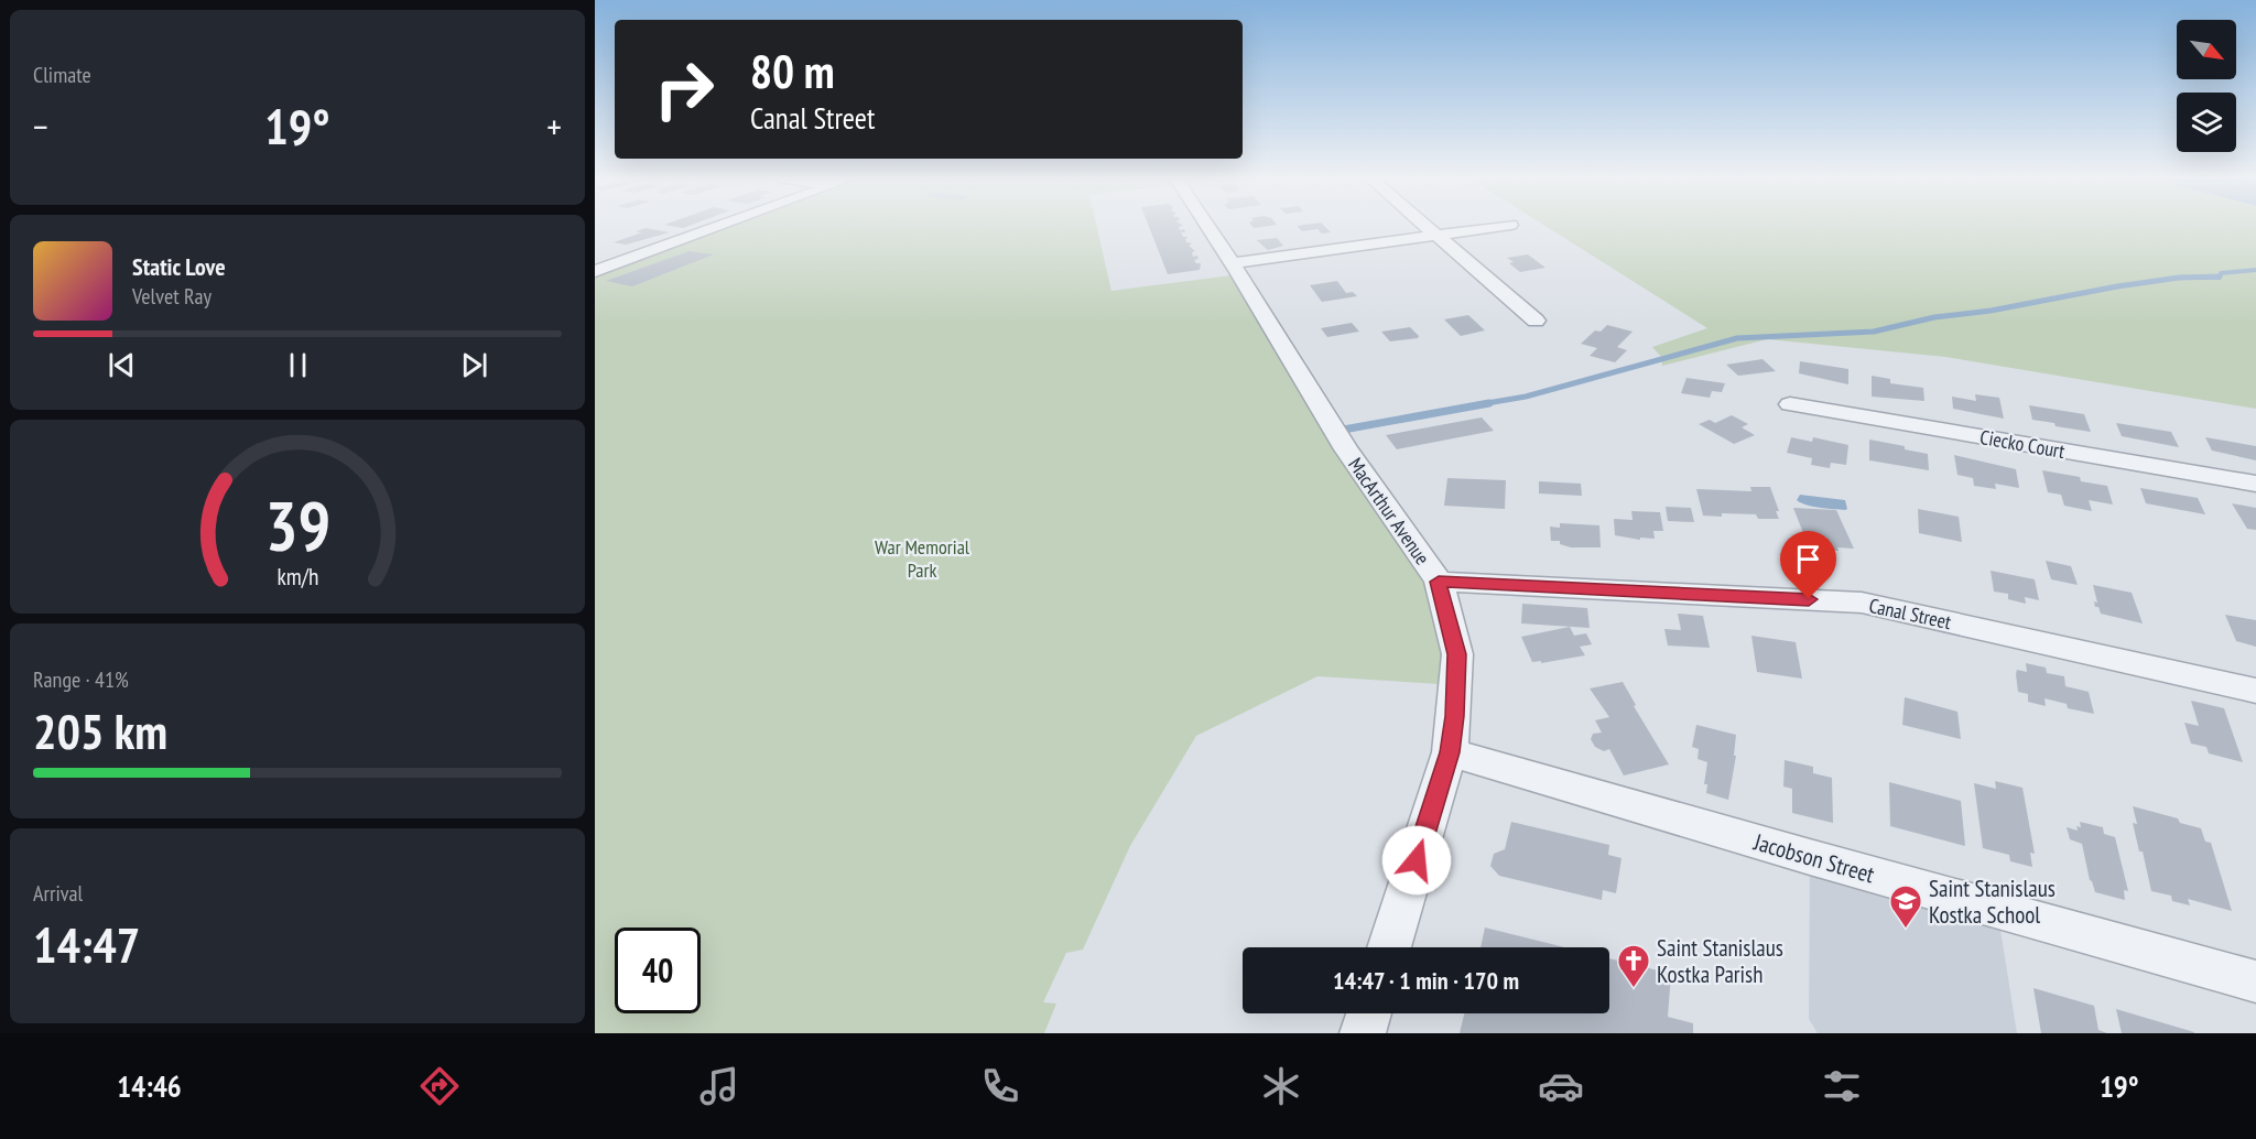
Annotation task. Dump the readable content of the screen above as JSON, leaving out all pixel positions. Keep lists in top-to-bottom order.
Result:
{
  "streets": {
    "street": [
      "Ciecko Court",
      "MacArthur Avenue",
      "Canal Street",
      "Jacobson Street"
    ]
  },
  "crossings": [
    ["MacArthur Avenue", "Canal Street"],
    ["MacArthur Avenue", "Jacobson Street"]
  ],
  "parks": ["War Memorial Park"],
  "places": {
    "school or university": ["Saint Stanislaus Kostka School"],
    "church": ["Saint Stanislaus Kostka Parish"]
  },
  "north": "bottom right",
  "page": {
    "tile": [
      "Climate",
      ["Range · 41%", "205 km"],
      ["Arrival", "14:47"]
    ],
    "turn": ["80 m", "Canal Street"],
    "heat": ["−", "19°", "+"],
    "song": ["Static Love", "Velvet Ray"],
    "limit": "40",
    "trip": "14:47 · 1 min · 170 m",
    "tabs": ["14:46", "19°"],
    "gauge": ["39", "km/h"]
  }
}
